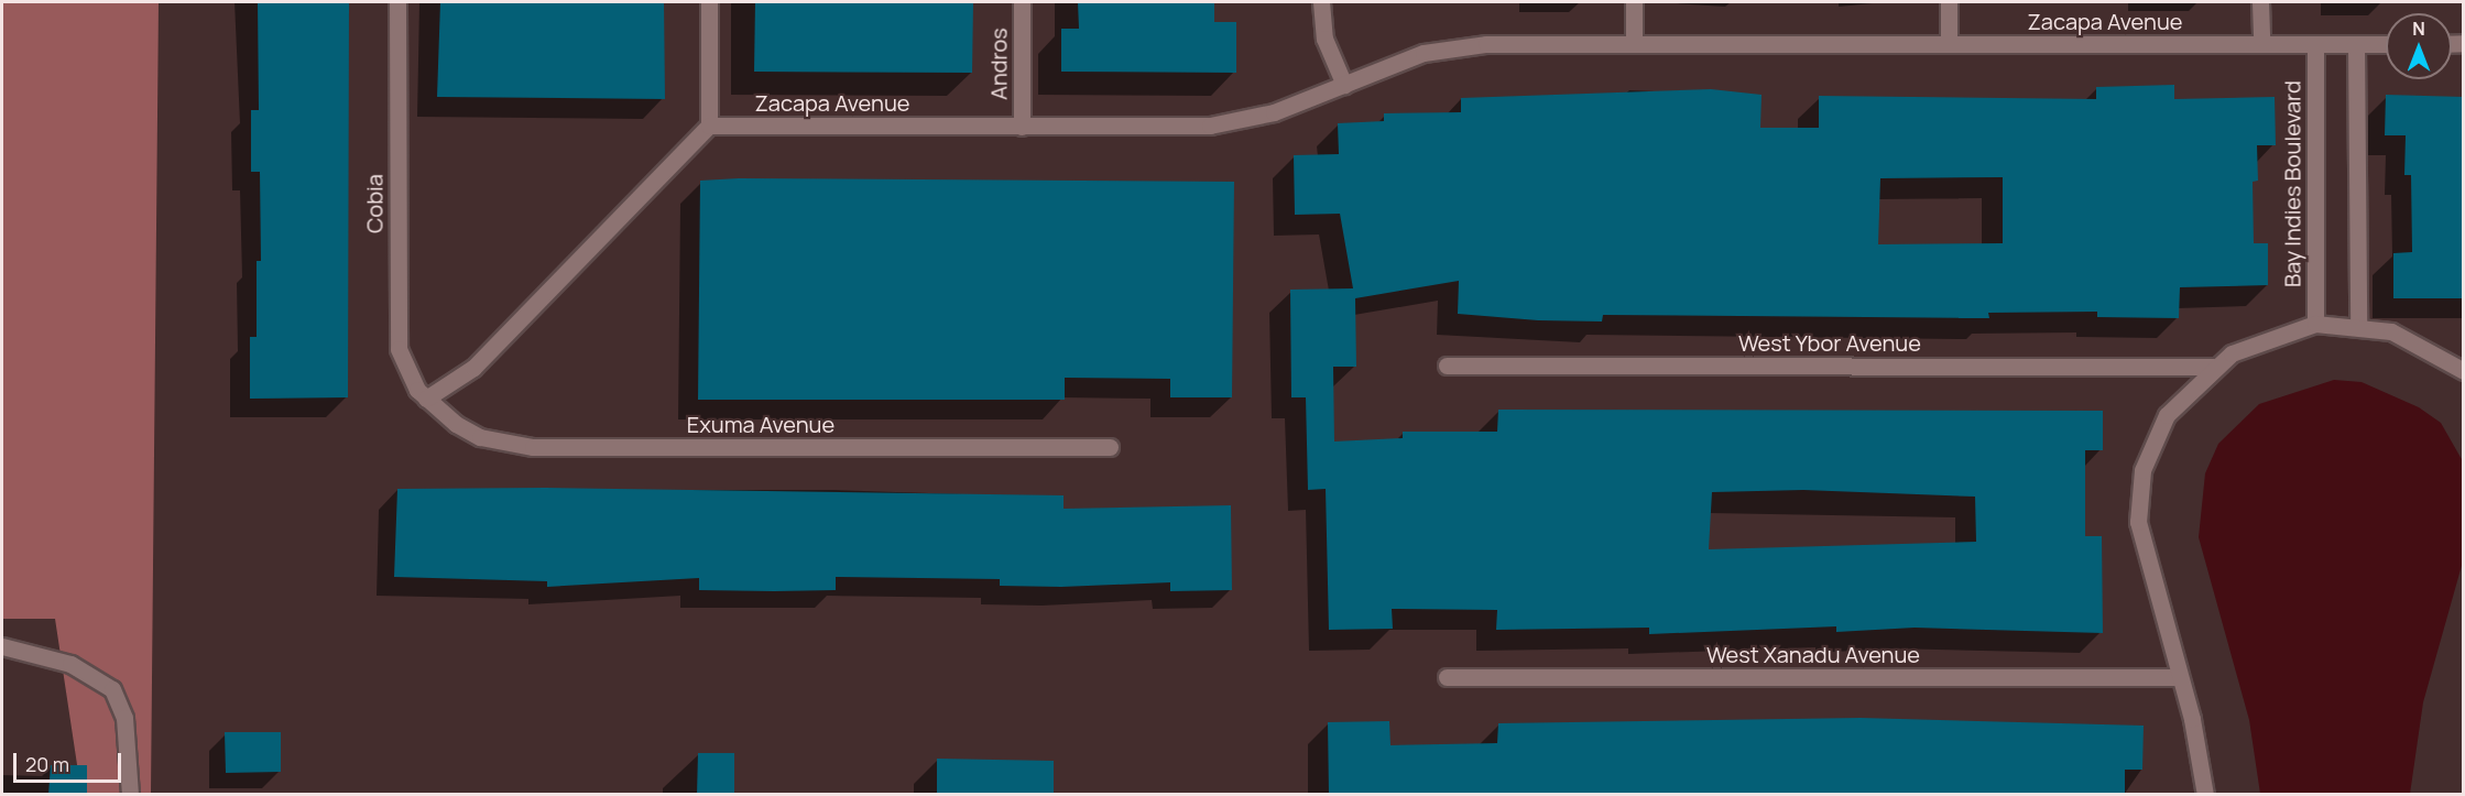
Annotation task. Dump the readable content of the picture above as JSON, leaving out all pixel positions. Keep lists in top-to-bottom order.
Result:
{
  "streets": {
    "street": [
      "Zacapa Avenue",
      "Andros",
      "Bay Indies Boulevard",
      "Cobia",
      "West Ybor Avenue",
      "Exuma Avenue",
      "West Xanadu Avenue"
    ]
  },
  "crossings": [
    ["Zacapa Avenue", "Andros"],
    ["Zacapa Avenue", "Bay Indies Boulevard"],
    ["Cobia", "Exuma Avenue"]
  ],
  "scale_bar": "20 m",
  "north": "top"
}
